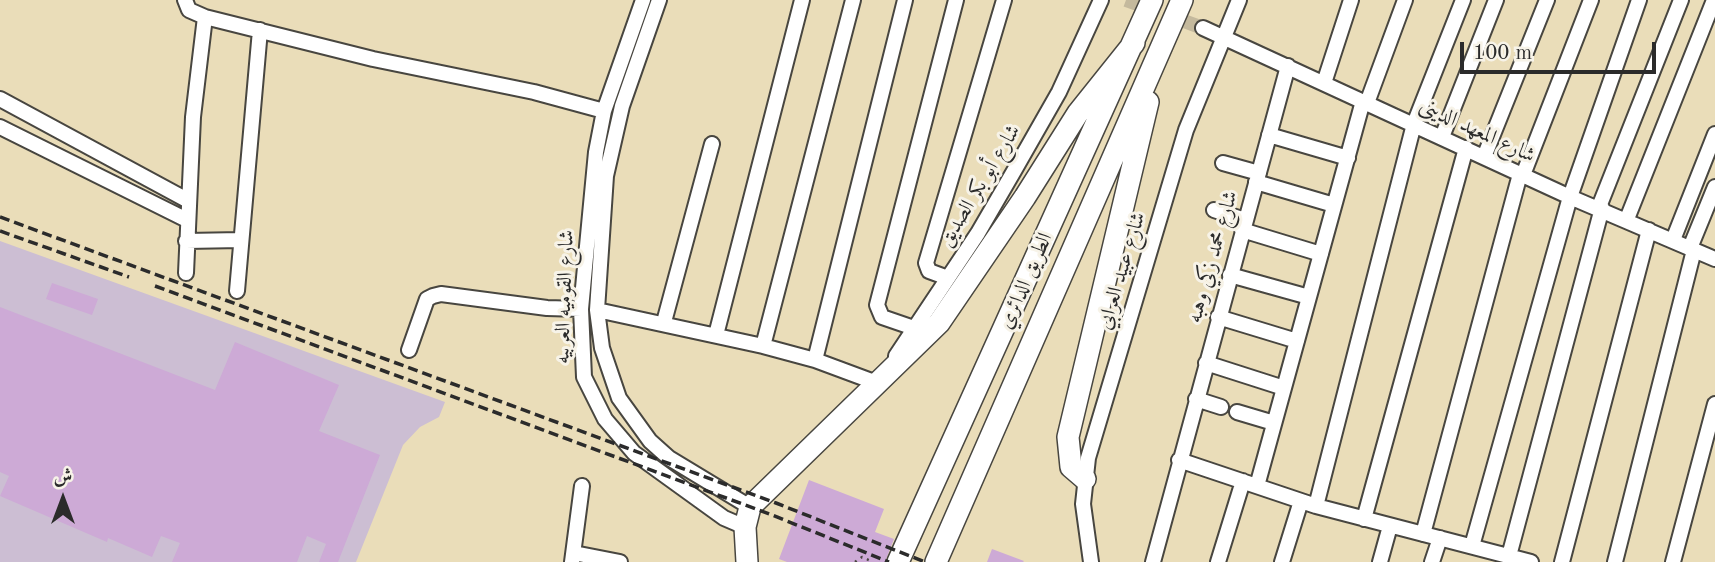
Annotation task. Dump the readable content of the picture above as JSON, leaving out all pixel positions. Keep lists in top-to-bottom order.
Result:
{
  "streets": {
    "highway": ["الطريق الدائري"],
    "street": [
      "شارع المعهد الدينى",
      "شارع أبو بكر الصديق",
      "شارع محمد زكي وهبه",
      "شارع عبيد العرابي",
      "شارع القوميه العربيه"
    ]
  },
  "crossings": [
    ["شارع المعهد الدينى", "شارع محمد زكي وهبه"],
    ["شارع المعهد الدينى", "شارع عبيد العرابي"]
  ],
  "scale_bar": "100 m",
  "north": "top"
}
